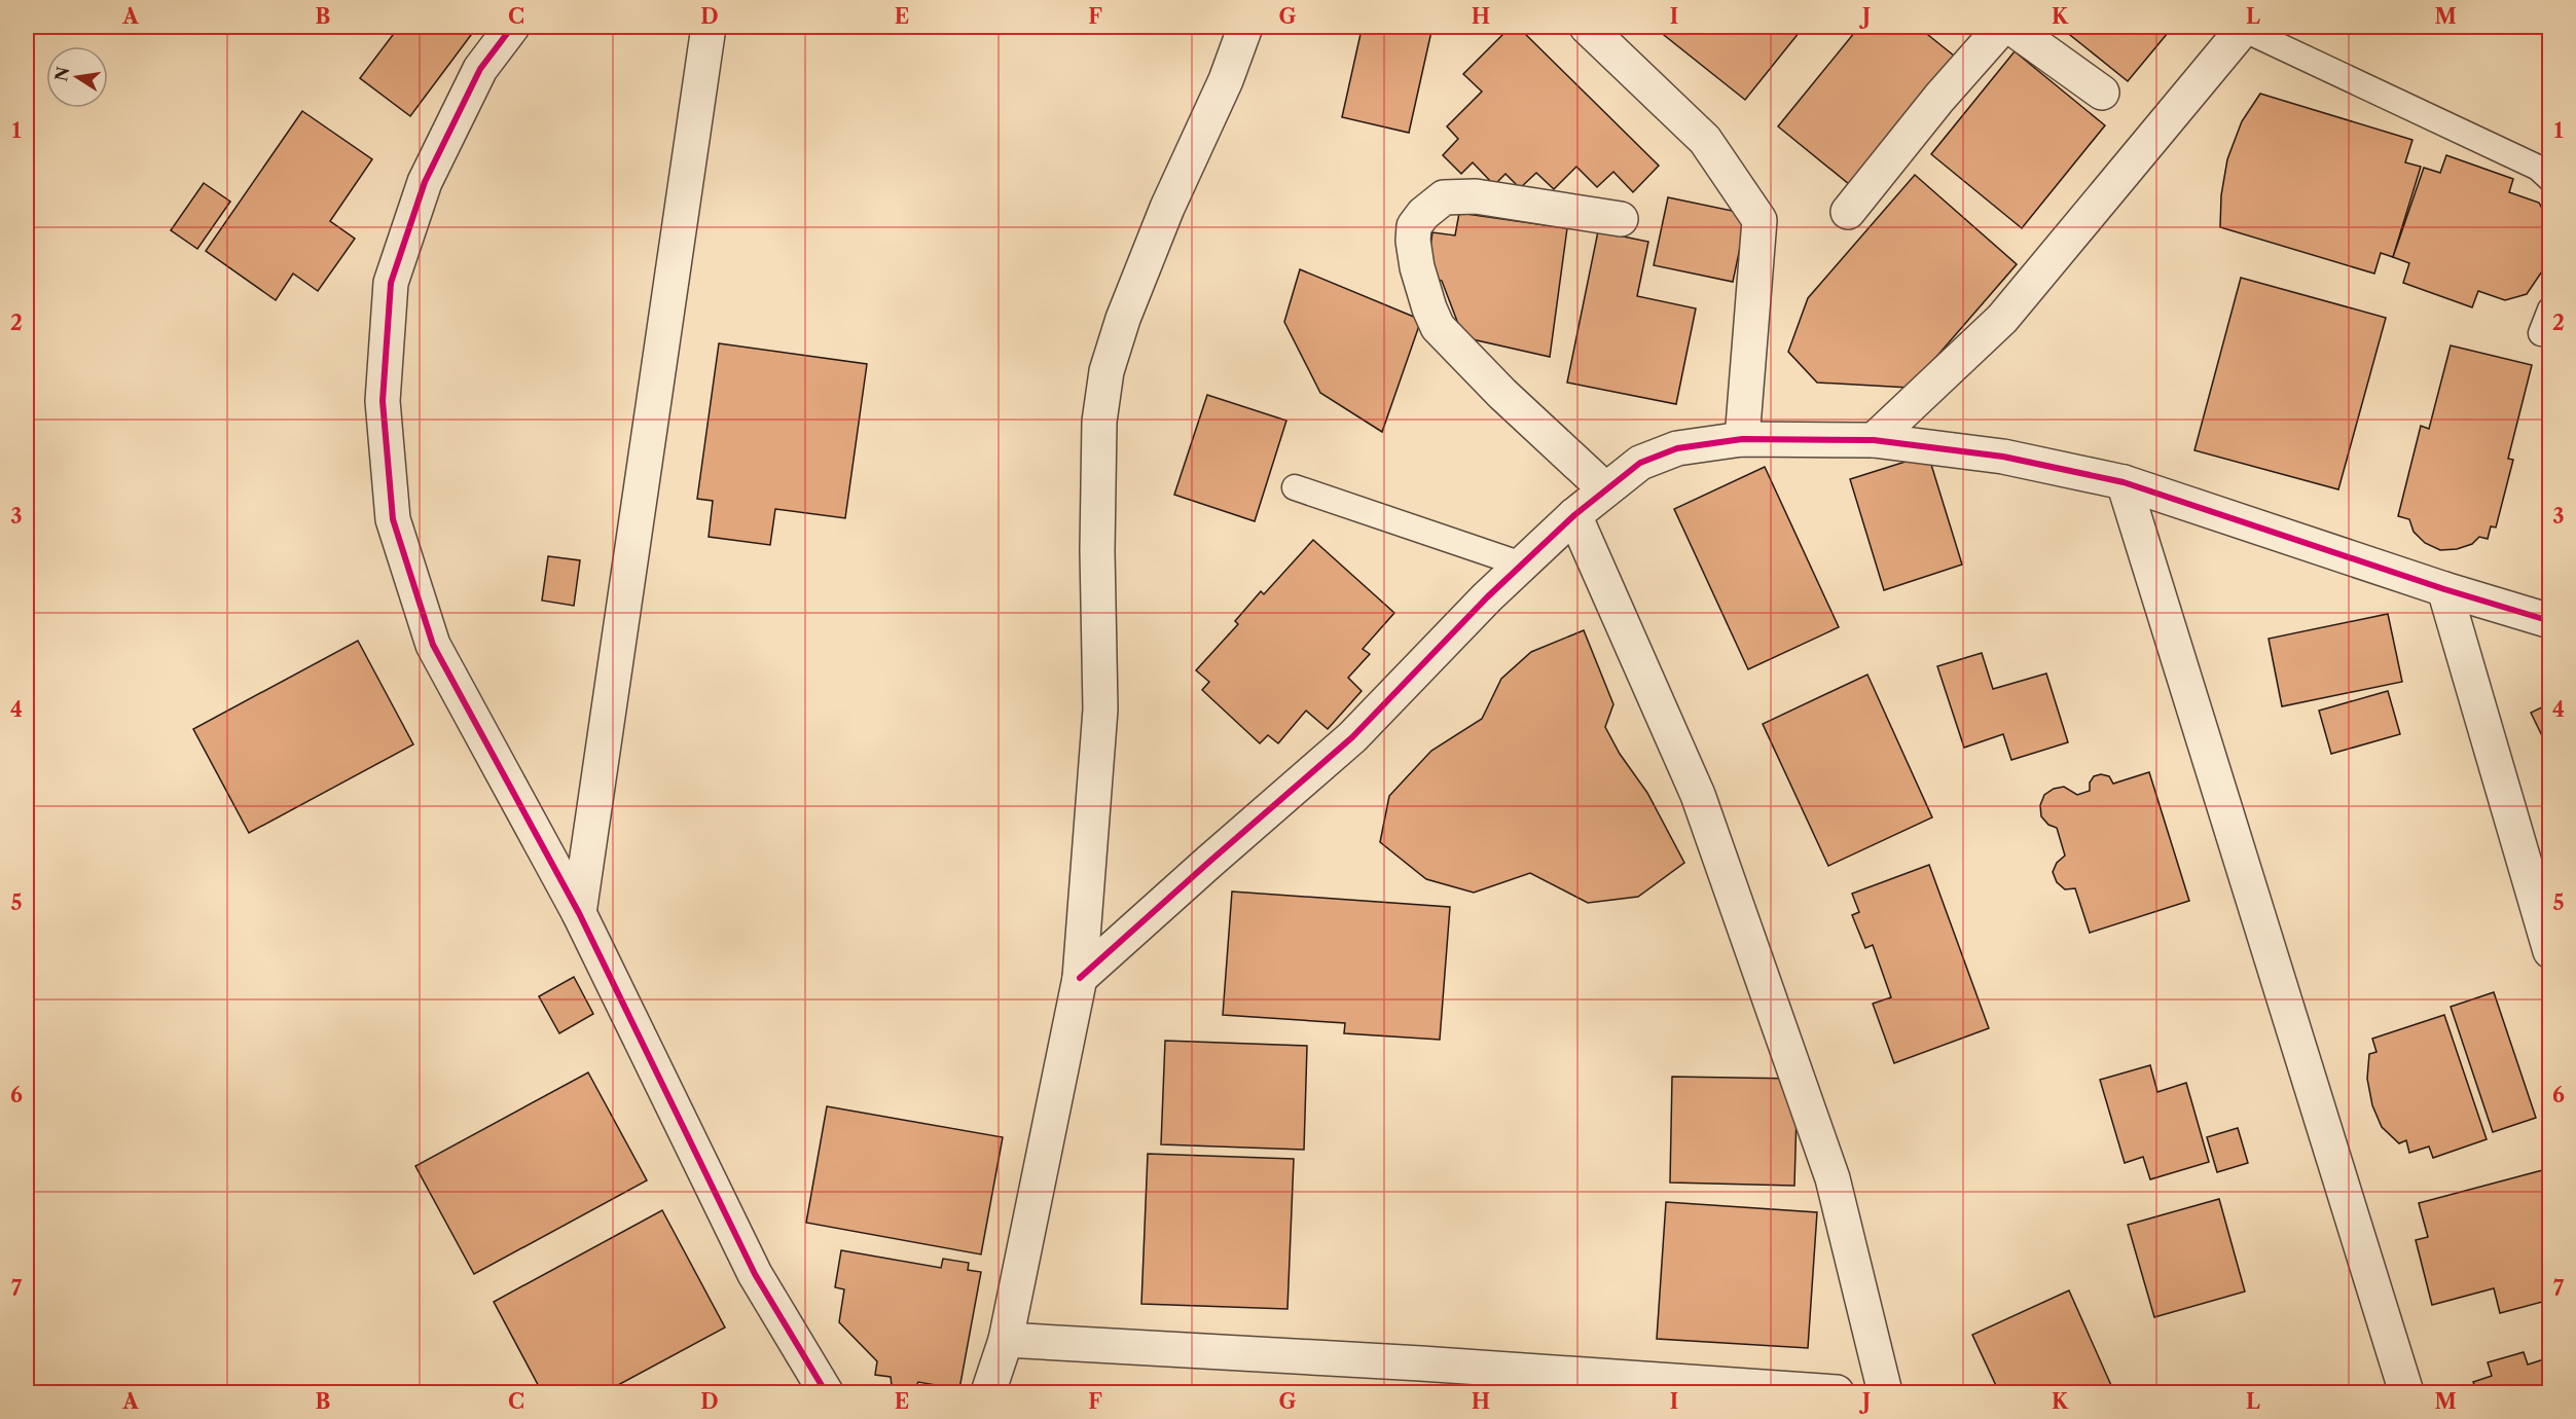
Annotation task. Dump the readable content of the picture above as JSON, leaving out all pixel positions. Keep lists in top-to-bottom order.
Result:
{
  "north": "left",
  "grid": {
    "columns": [
      "A",
      "B",
      "C",
      "D",
      "E",
      "F",
      "G",
      "H",
      "I",
      "J",
      "K",
      "L",
      "M"
    ],
    "rows": [
      "1",
      "2",
      "3",
      "4",
      "5",
      "6",
      "7"
    ]
  }
}
